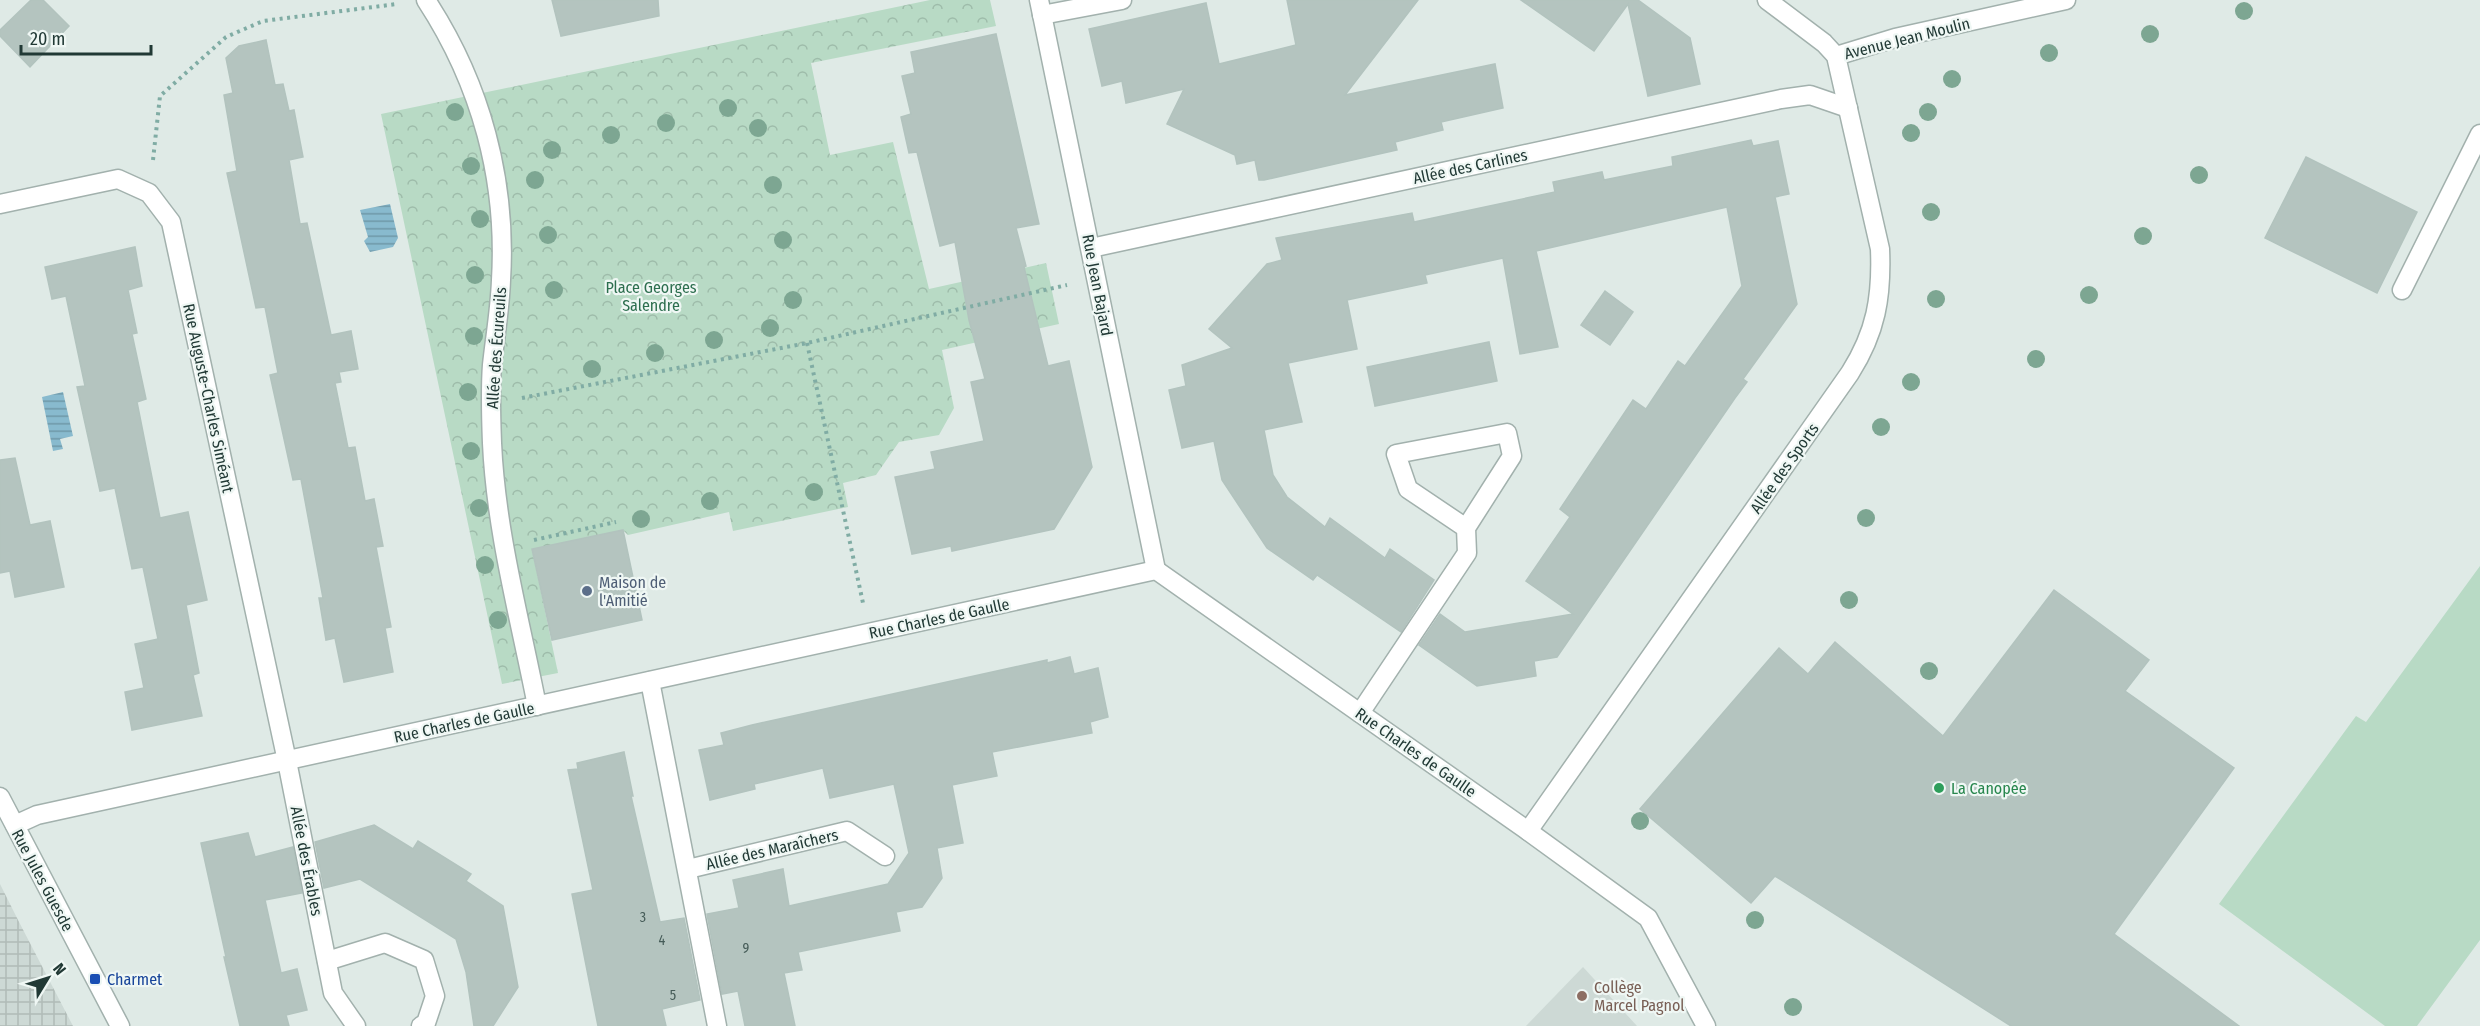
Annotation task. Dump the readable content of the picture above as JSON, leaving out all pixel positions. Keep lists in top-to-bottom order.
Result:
{
  "streets": {
    "street": [
      "Avenue Jean Moulin",
      "Allée des Carlines",
      "Rue Jean Bajard",
      "Allée des Écureuils",
      "Rue Auguste-Charles Siméant",
      "Allée des Sports",
      "Rue Charles de Gaulle",
      "Allée des Maraîchers",
      "Allée des Érables",
      "Rue Jules Guesde"
    ]
  },
  "crossings": [
    ["Avenue Jean Moulin", "Allée des Sports"],
    ["Allée des Carlines", "Rue Jean Bajard"],
    ["Allée des Carlines", "Allée des Sports"],
    ["Rue Jean Bajard", "Rue Charles de Gaulle"],
    ["Allée des Écureuils", "Rue Charles de Gaulle"],
    ["Rue Auguste-Charles Siméant", "Rue Charles de Gaulle"],
    ["Rue Auguste-Charles Siméant", "Allée des Érables"],
    ["Allée des Sports", "Rue Charles de Gaulle"],
    ["Rue Charles de Gaulle", "Allée des Maraîchers"],
    ["Rue Charles de Gaulle", "Allée des Érables"],
    ["Rue Charles de Gaulle", "Rue Jules Guesde"]
  ],
  "parks": ["Place Georges Salendre"],
  "places": {
    "other": ["Maison de l'Amitié", "La Canopée", "Collège Marcel Pagnol"],
    "transit": ["Charmet"]
  },
  "house_numbers": [
    "3",
    "4",
    "9",
    "5"
  ],
  "scale_bar": "20 m",
  "north": "top right"
}
